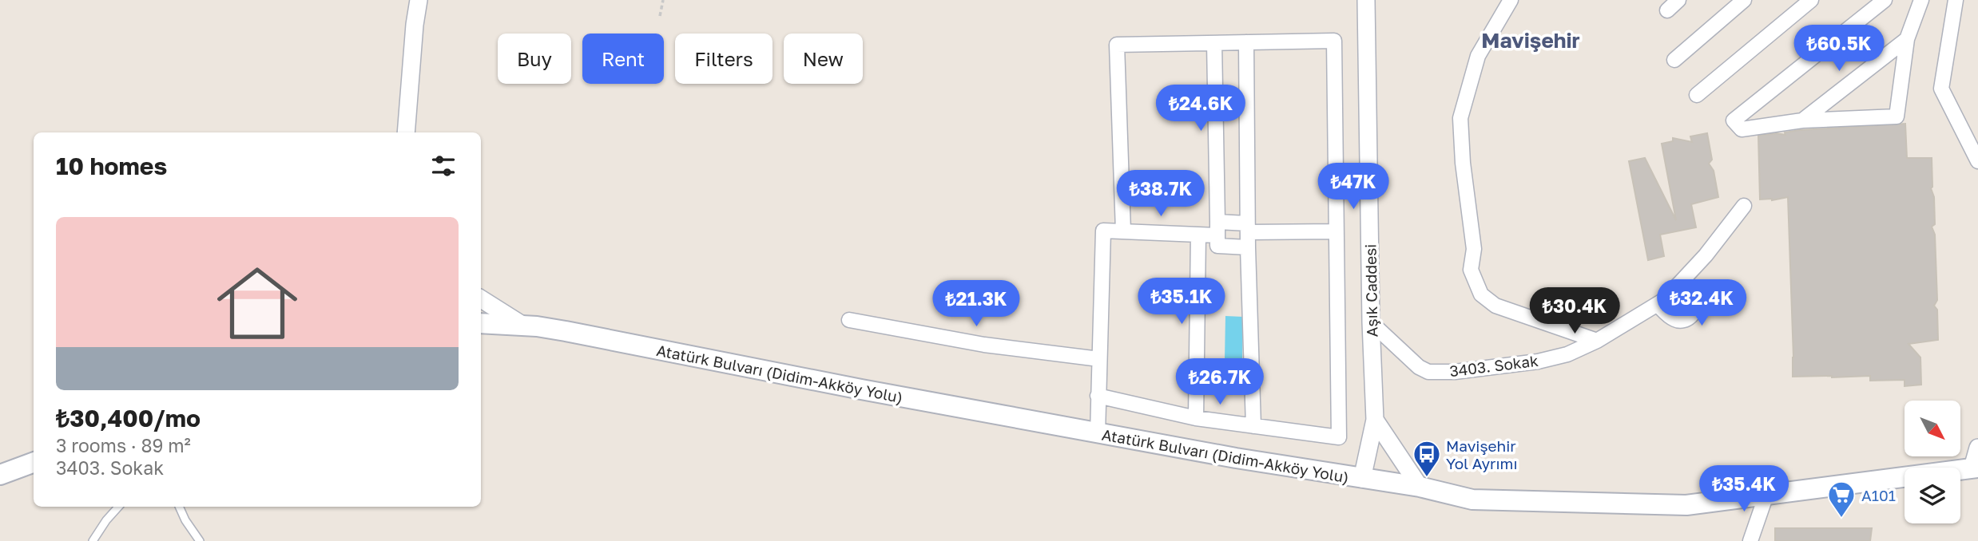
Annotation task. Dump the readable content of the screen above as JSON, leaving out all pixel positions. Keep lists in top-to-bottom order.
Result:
{
  "streets": {
    "main road": ["Atatürk Bulvarı (Didim-Akköy Yolu)"],
    "street": ["Aşık Caddesi", "3403. Sokak"]
  },
  "crossings": [
    ["Aşık Caddesi", "3403. Sokak"],
    ["Aşık Caddesi", "Atatürk Bulvarı (Didim-Akköy Yolu)"]
  ],
  "districts": ["Mavişehir"],
  "places": {
    "bus stop": ["Mavişehir Yol Ayrımı"],
    "supermarket": ["A101"]
  },
  "north": "bottom right",
  "page": {
    "price": [
      "₺60.5K",
      "₺24.6K",
      "₺47K",
      "₺38.7K",
      "₺35.1K",
      "₺32.4K",
      "₺21.3K",
      "₺30.4K",
      "₺26.7K",
      "₺35.4K"
    ],
    "chip": [
      "Buy",
      "Rent",
      "Filters",
      "New"
    ],
    "heading": "10 homes",
    "list": [
      {
        "name": "₺30,400/mo",
        "note": "3 rooms · 89 m² · 3403. Sokak"
      }
    ]
  }
}
